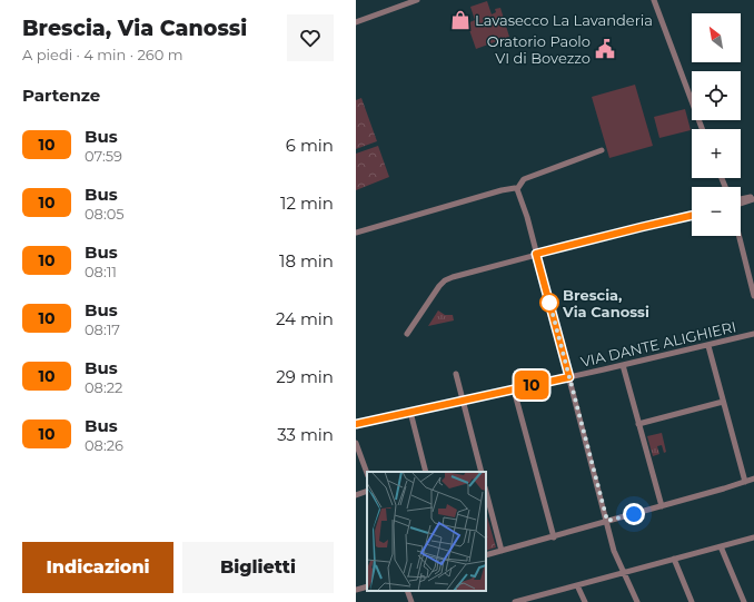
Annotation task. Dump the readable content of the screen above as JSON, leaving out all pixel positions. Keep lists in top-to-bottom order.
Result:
{
  "streets": {
    "street": ["VIA DANTE ALIGHIERI"]
  },
  "places": {
    "shop": ["Lavasecco La Lavanderia"],
    "public building": ["Oratorio Paolo VI di Bovezzo"],
    "other": ["Brescia, Via Canossi"]
  },
  "lines": ["bus line 10"],
  "north": "top left",
  "page": {
    "heading": [
      ["Brescia, Via Canossi", "A piedi · 4 min · 260 m"],
      "Partenze"
    ],
    "on_map": "10",
    "map_buttons": ["+", "−"],
    "list": [
      {
        "mark": "10",
        "name": "Bus",
        "note": "07:59",
        "value": "6 min"
      },
      {
        "mark": "10",
        "name": "Bus",
        "note": "08:05",
        "value": "12 min"
      },
      {
        "mark": "10",
        "name": "Bus",
        "note": "08:11",
        "value": "18 min"
      },
      {
        "mark": "10",
        "name": "Bus",
        "note": "08:17",
        "value": "24 min"
      },
      {
        "mark": "10",
        "name": "Bus",
        "note": "08:22",
        "value": "29 min"
      },
      {
        "mark": "10",
        "name": "Bus",
        "note": "08:26",
        "value": "33 min"
      }
    ],
    "buttons": ["Indicazioni", "Biglietti"]
  }
}
